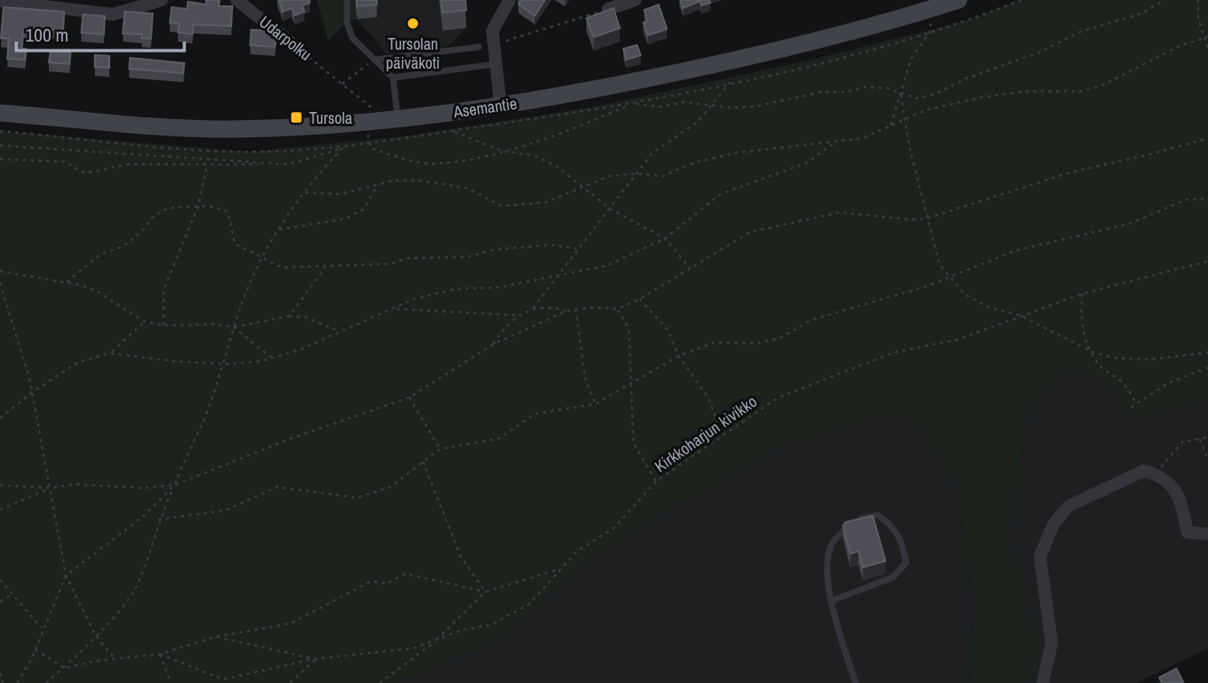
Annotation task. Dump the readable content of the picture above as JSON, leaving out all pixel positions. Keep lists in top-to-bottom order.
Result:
{
  "streets": {
    "main road": ["Asemantie"],
    "street": ["Udarpolku"],
    "path": ["Kirkkoharjun kivikko"]
  },
  "crossings": [
    ["Udarpolku", "Asemantie"]
  ],
  "places": {
    "other": ["Tursolan päiväkoti"],
    "transit": ["Tursola"]
  },
  "scale_bar": "100 m"
}
